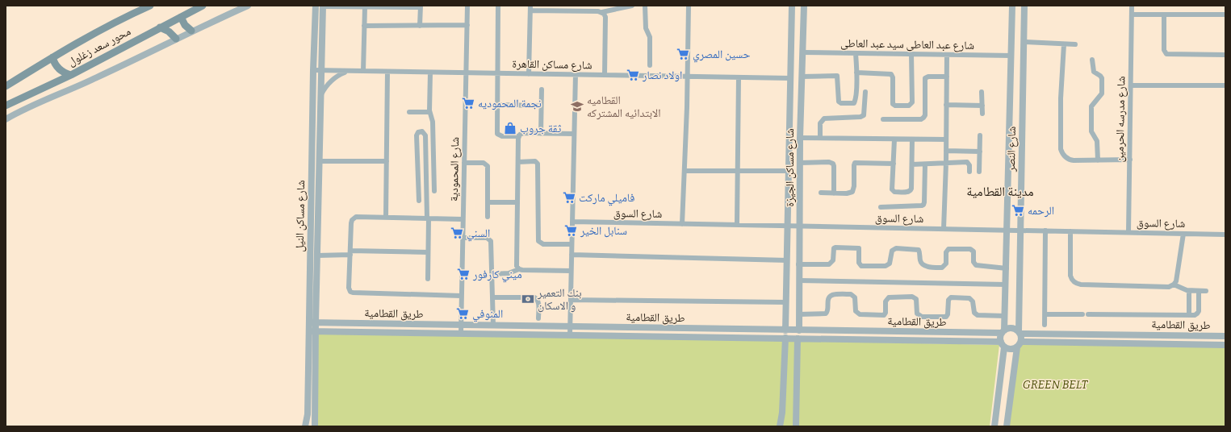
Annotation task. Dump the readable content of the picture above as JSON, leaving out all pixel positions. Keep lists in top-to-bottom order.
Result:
{
  "streets": {
    "main road": ["محور سعد زغلول"],
    "street": [
      "شارع عبد العاطى سيد عبد العاطى",
      "شارع مساكن القاهرة",
      "شارع مدرسه الحرمين",
      "شارع النصر",
      "شارع مساكن الجيزة",
      "شارع المحمودية",
      "شارع السوق",
      "شارع مساكن النيل",
      "طريق القطامية"
    ]
  },
  "crossings": [
    ["شارع عبد العاطى سيد عبد العاطى", "شارع النصر"],
    ["شارع عبد العاطى سيد عبد العاطى", "شارع مساكن الجيزة"],
    ["شارع مساكن القاهرة", "شارع مساكن الجيزة"],
    ["شارع مساكن القاهرة", "شارع المحمودية"],
    ["شارع مساكن القاهرة", "شارع مساكن النيل"],
    ["شارع مدرسه الحرمين", "شارع السوق"],
    ["شارع النصر", "شارع السوق"],
    ["شارع النصر", "طريق القطامية"],
    ["شارع مساكن الجيزة", "شارع السوق"],
    ["شارع مساكن الجيزة", "طريق القطامية"],
    ["شارع المحمودية", "طريق القطامية"],
    ["شارع مساكن النيل", "طريق القطامية"]
  ],
  "districts": ["مدينة القطامية"],
  "parks": ["GREEN BELT"],
  "places": {
    "supermarket": [
      "حسين المصري",
      "اولاد نصار",
      "نجمة المحموديه",
      "فاميلي ماركت",
      "الرحمه",
      "سنابل الخير",
      "السني",
      "ميني كارفور",
      "المنوفي"
    ],
    "school or university": ["القطاميه الابتدائيه المشتركه"],
    "shop": ["ثقة جروب"],
    "bank": ["بنك التعمير و الاسكان"]
  }
}
